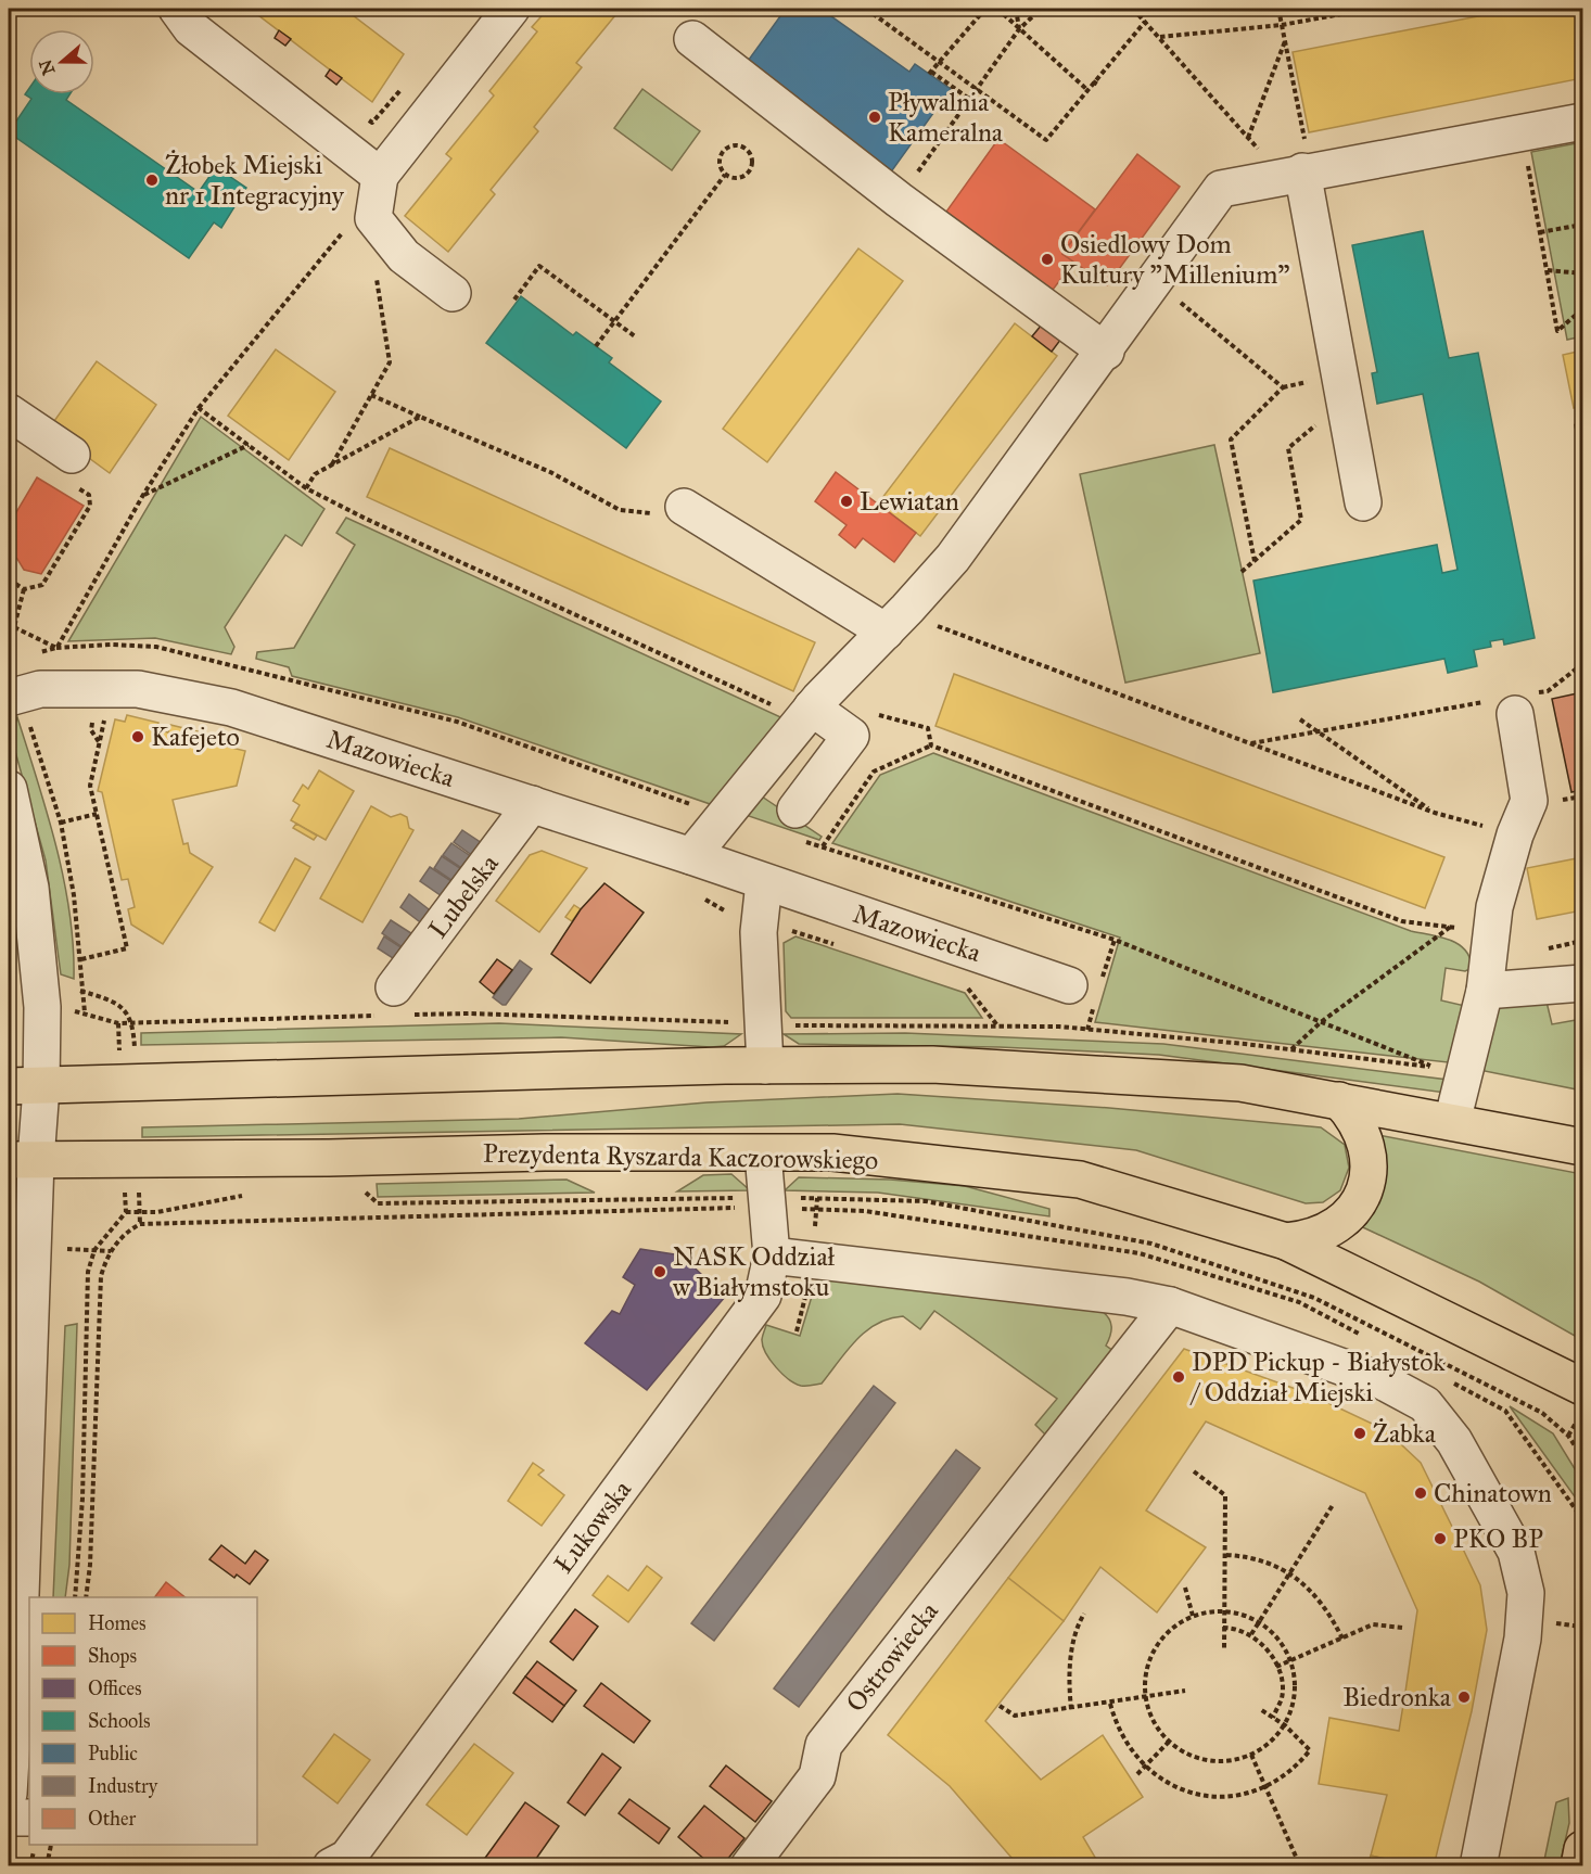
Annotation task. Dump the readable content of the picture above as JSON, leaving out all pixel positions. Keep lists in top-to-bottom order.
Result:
{
  "streets": {
    "main road": ["Prezydenta Ryszarda Kaczorowskiego"],
    "street": [
      "Mazowiecka",
      "Lubelska",
      "Łukowska",
      "Ostrowiecka"
    ]
  },
  "crossings": [
    ["Mazowiecka", "Lubelska"],
    ["Prezydenta Ryszarda Kaczorowskiego", "Łukowska"]
  ],
  "places": [
    "Pływalnia Kameralna",
    "Żłobek Miejski nr 1 Integracyjny",
    "Osiedlowy Dom Kultury \"Millenium\"",
    "Lewiatan",
    "Kafejeto",
    "NASK Oddział w Białymstoku",
    "DPD Pickup - Białystok / Oddział Miejski",
    "Żabka",
    "Chinatown",
    "PKO BP",
    "Biedronka"
  ],
  "legend": [
    "Homes",
    "Shops",
    "Offices",
    "Schools",
    "Public",
    "Industry",
    "Other"
  ],
  "north": "left"
}
